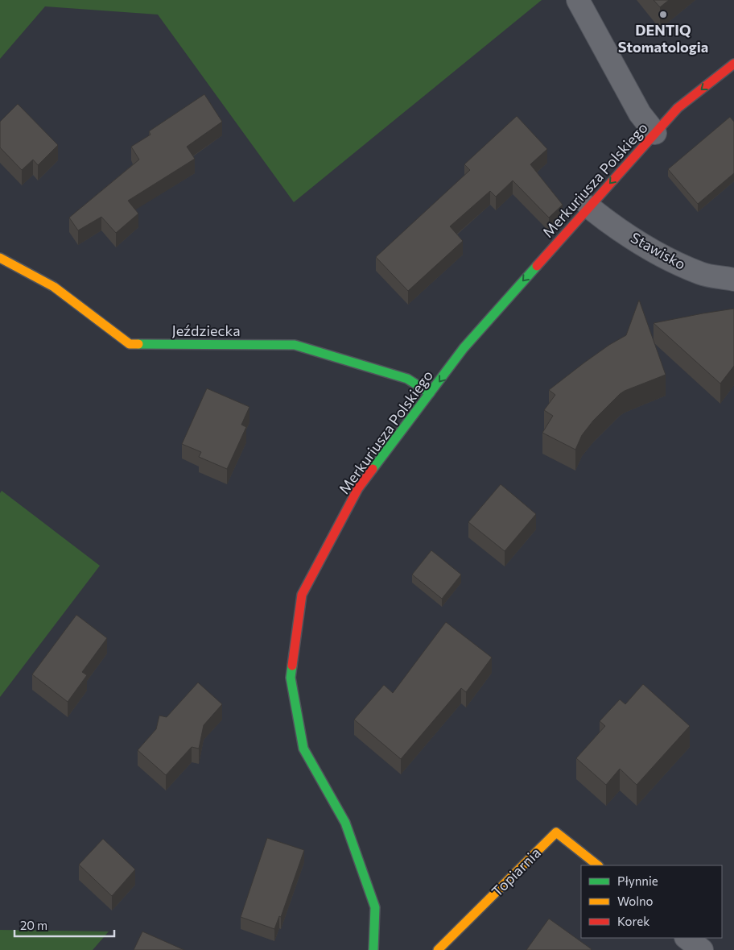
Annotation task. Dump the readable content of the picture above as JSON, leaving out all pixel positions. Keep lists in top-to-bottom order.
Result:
{
  "streets": {
    "street": [
      "Merkuriusza Polskiego",
      "Stawisko",
      "Jeździecka",
      "Topiarnia"
    ]
  },
  "crossings": [
    ["Merkuriusza Polskiego", "Stawisko"],
    ["Merkuriusza Polskiego", "Jeździecka"]
  ],
  "one_way": ["Merkuriusza Polskiego"],
  "places": ["DENTIQ Stomatologia"],
  "legend": ["Płynnie", "Wolno", "Korek"],
  "scale_bar": "20 m"
}
